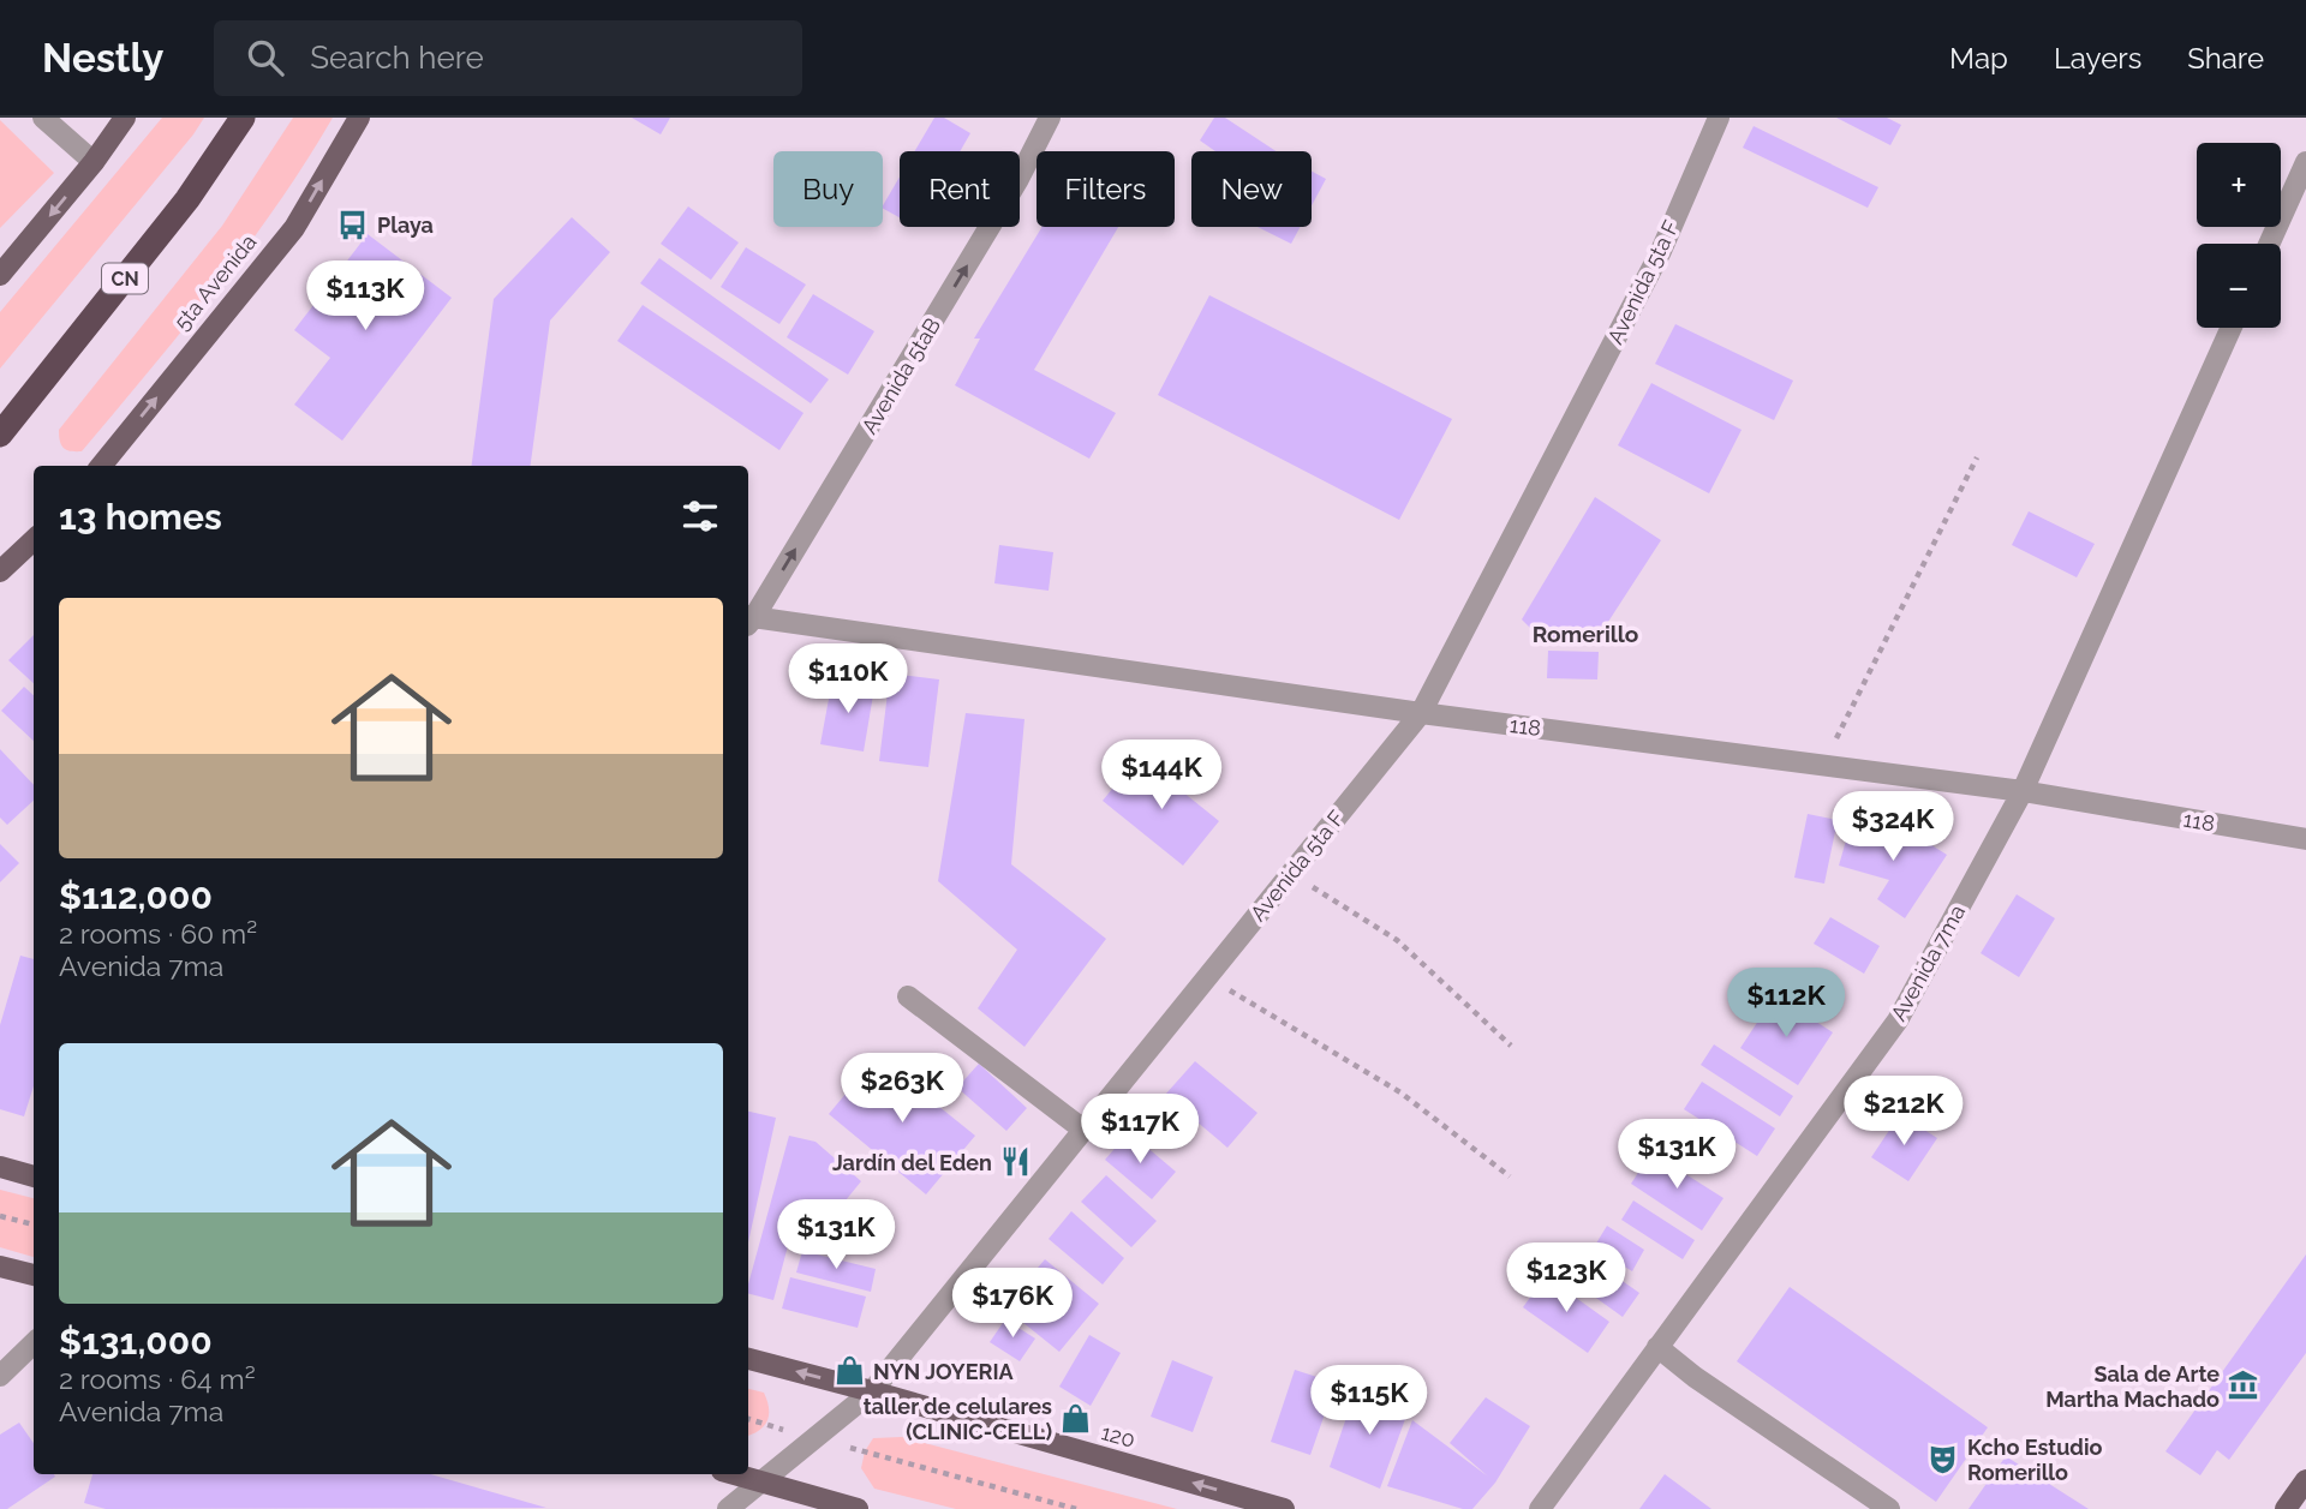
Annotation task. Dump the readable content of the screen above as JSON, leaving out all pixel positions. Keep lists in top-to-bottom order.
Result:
{
  "streets": {
    "highway": ["CN"],
    "main road": ["5ta Avenida", "120"],
    "street": [
      "Avenida 5ta F",
      "Avenida 5taB",
      "118",
      "Avenida 7ma"
    ]
  },
  "crossings": [
    ["Avenida 5ta F", "118"],
    ["Avenida 5ta F", "120"],
    ["118", "Avenida 7ma"]
  ],
  "one_way": ["5ta Avenida", "Avenida 5taB", "120"],
  "districts": ["Romerillo"],
  "places": {
    "bus stop": ["Playa"],
    "restaurant": ["Jardín del Eden"],
    "shop": ["NYN JOYERIA", "taller de celulares (CLINIC-CELL)"],
    "museum": ["Sala de Arte Martha Machado"],
    "theatre": ["Kcho Estudio Romerillo"]
  },
  "page": {
    "header": "Nestly",
    "search": "Search here",
    "nav": ["Map", "Layers", "Share"],
    "map_buttons": ["+", "−"],
    "chip": [
      "Buy",
      "Rent",
      "Filters",
      "New"
    ],
    "price": [
      "$113K",
      "$110K",
      "$144K",
      "$324K",
      "$112K",
      "$263K",
      "$212K",
      "$117K",
      "$131K",
      "$131K",
      "$123K",
      "$176K",
      "$115K"
    ],
    "heading": "13 homes",
    "list": [
      {
        "name": "$112,000",
        "note": "2 rooms · 60 m² · Avenida 7ma"
      },
      {
        "name": "$131,000",
        "note": "2 rooms · 64 m² · Avenida 7ma"
      }
    ]
  }
}
